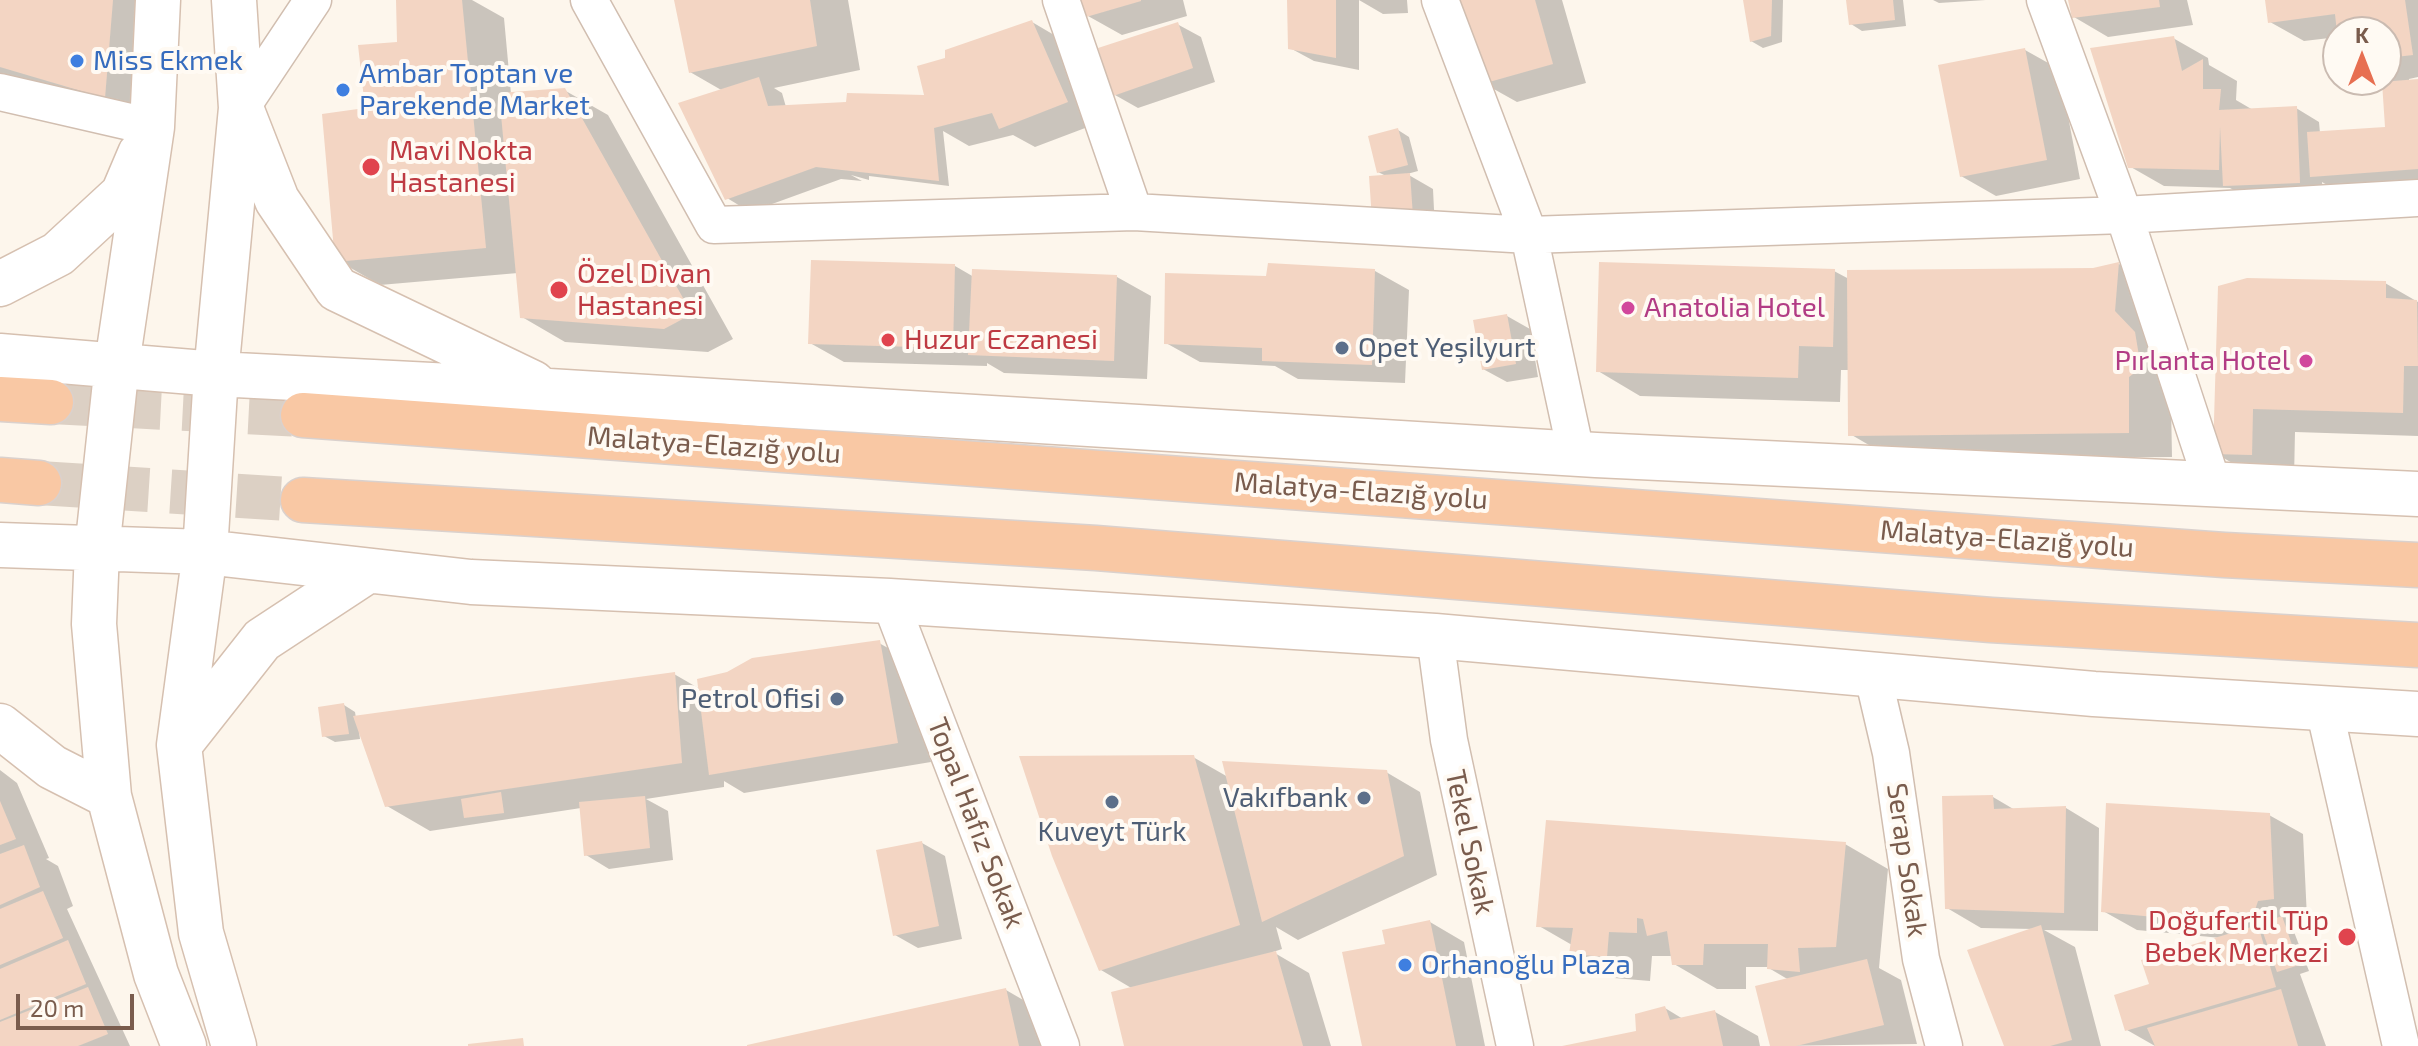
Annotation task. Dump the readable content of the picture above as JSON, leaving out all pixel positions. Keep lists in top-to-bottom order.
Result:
{
  "streets": {
    "highway": ["Malatya-Elazığ yolu"],
    "street": ["Topal Hafız Sokak", "Tekel Sokak", "Serap Sokak"]
  },
  "places": [
    "Miss Ekmek",
    "Ambar Toptan ve Parekende Market",
    "Mavi Nokta Hastanesi",
    "Özel Divan Hastanesi",
    "Anatolia Hotel",
    "Huzur Eczanesi",
    "Opet Yeşilyurt",
    "Pırlanta Hotel",
    "Petrol Ofisi",
    "Vakıfbank",
    "Kuveyt Türk",
    "Doğufertil Tüp Bebek Merkezi",
    "Orhanoğlu Plaza"
  ],
  "scale_bar": "20 m",
  "north": "top"
}
